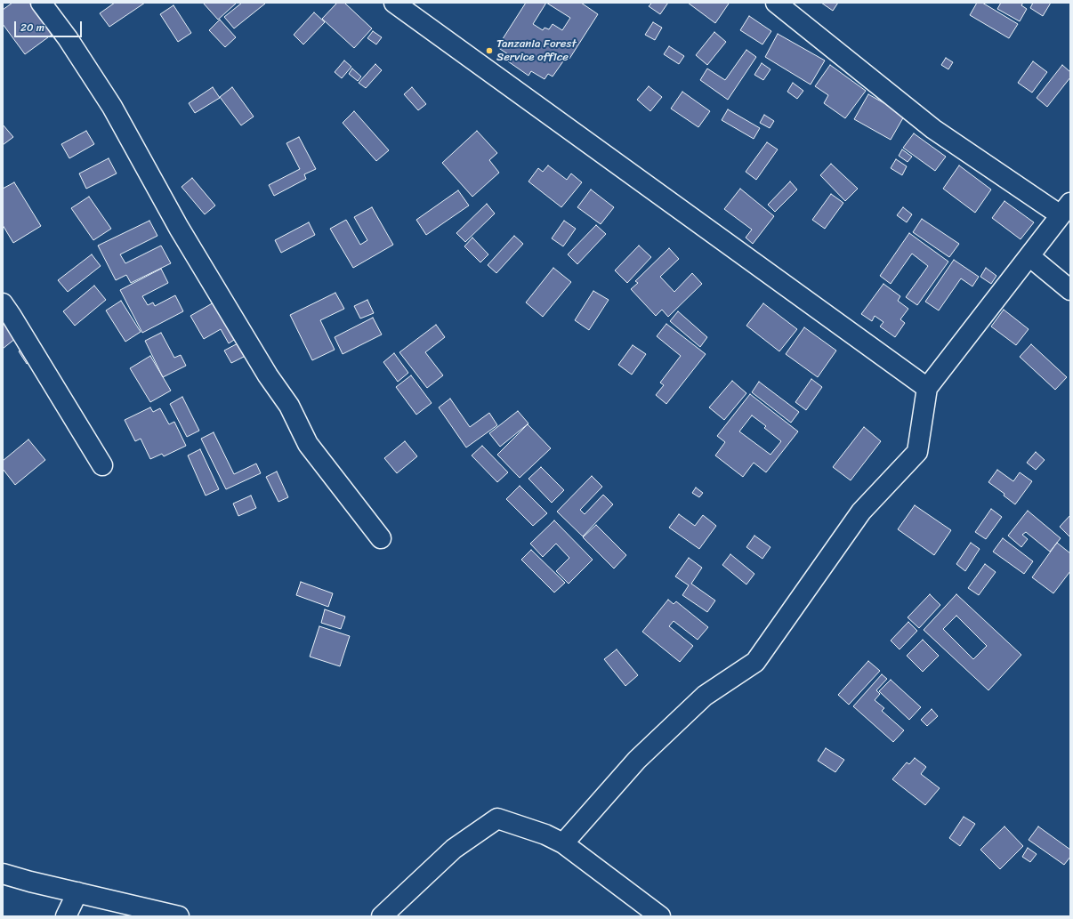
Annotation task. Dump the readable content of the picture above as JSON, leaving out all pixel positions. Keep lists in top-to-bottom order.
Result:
{
  "places": ["Tanzania Forest Service office"],
  "scale_bar": "20 m"
}
